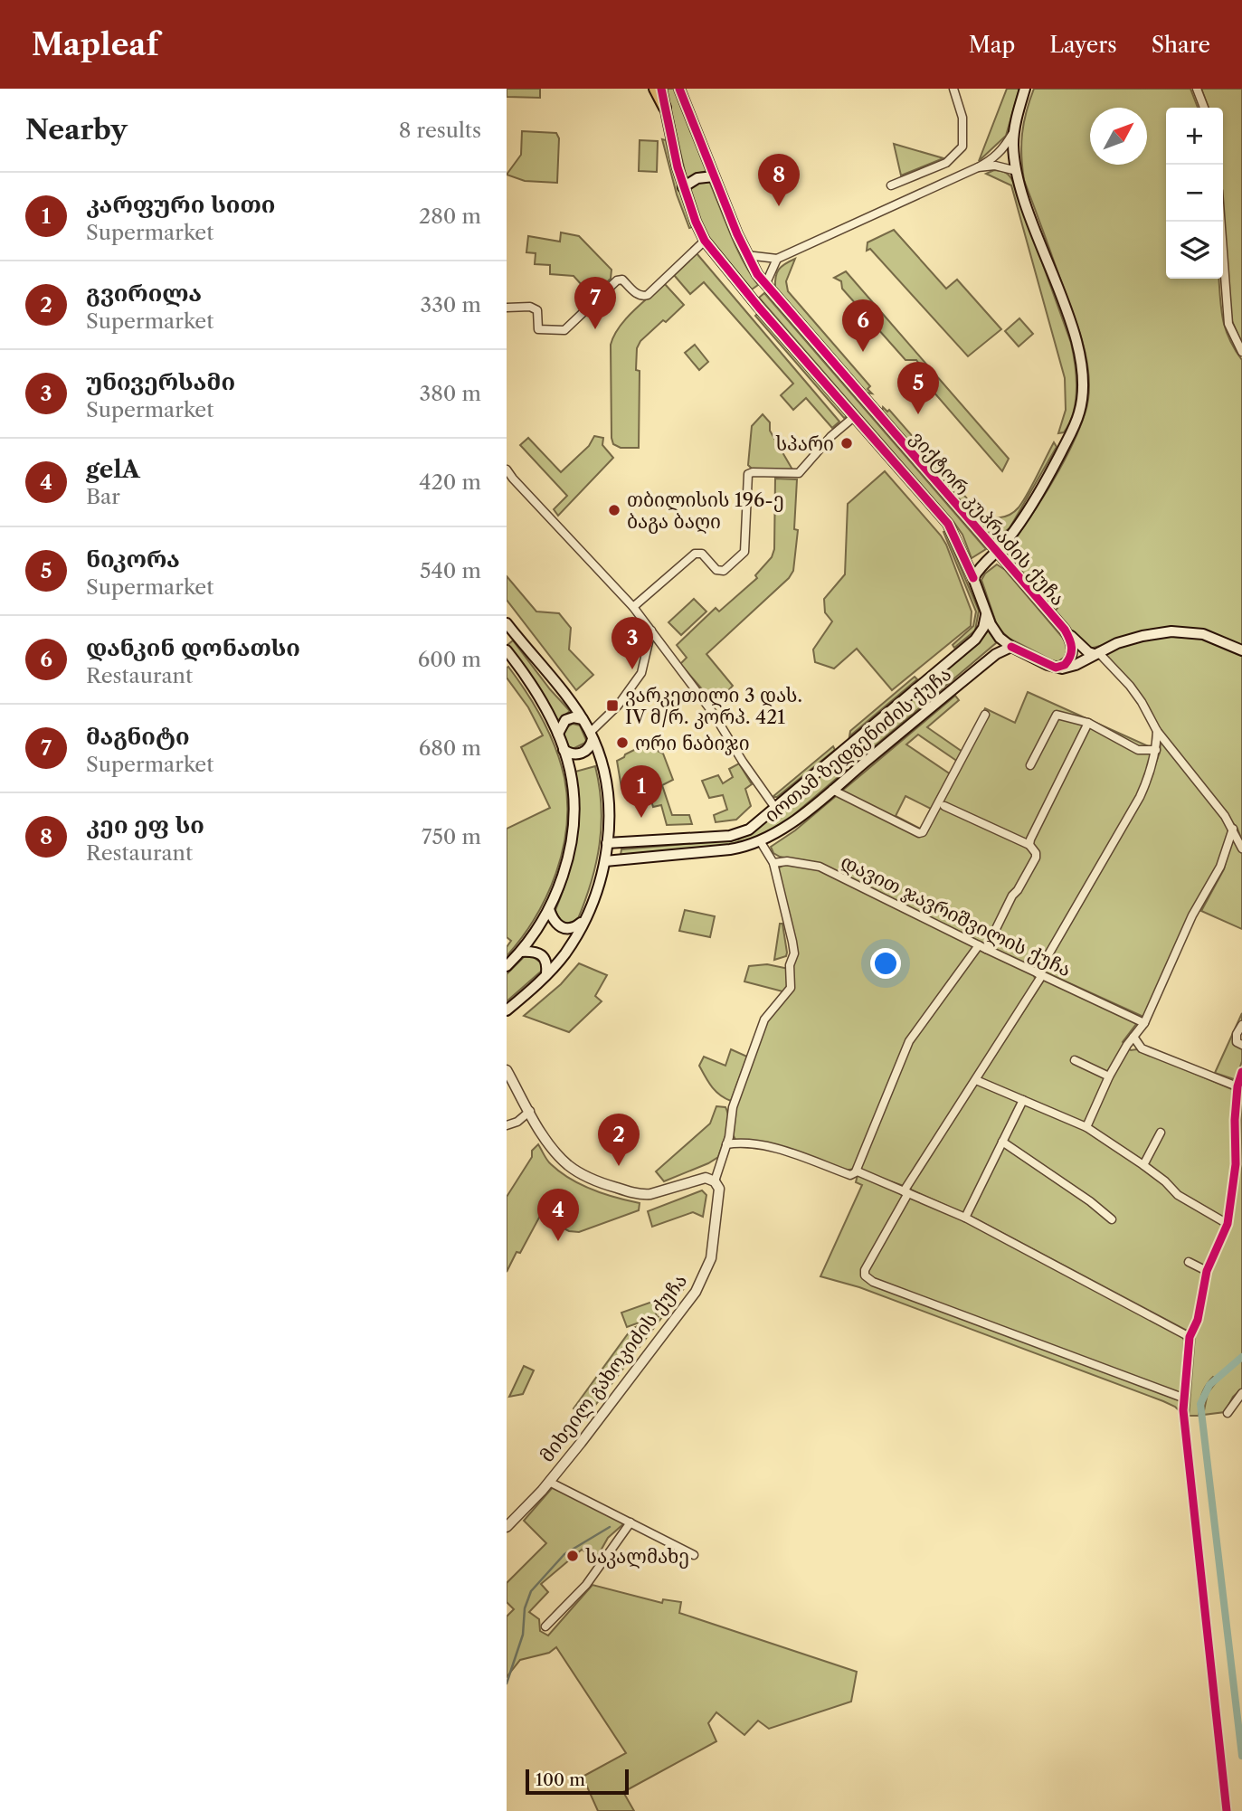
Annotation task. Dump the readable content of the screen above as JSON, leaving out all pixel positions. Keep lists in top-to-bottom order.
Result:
{
  "streets": {
    "main road": ["ვიქტორ კუპრაძის ქუჩა", "იოთამ ზედგენიძის ქუჩა"],
    "street": ["დავით ჯავრიშვილის ქუჩა", "მიხეილ გახოკიძის ქუჩა"]
  },
  "crossings": [
    ["ვიქტორ კუპრაძის ქუჩა", "იოთამ ზედგენიძის ქუჩა"]
  ],
  "places": {
    "other": [
      "სპარი",
      "თბილისის 196-ე ბაგა ბაღი",
      "ორი ნაბიჯი",
      "საკალმახე"
    ],
    "transit": ["ვარკეთილი 3 დას. IV მ/რ. კორპ. 421"]
  },
  "scale_bar": "100 m",
  "north": "top right",
  "page": {
    "header": "Mapleaf",
    "nav": ["Map", "Layers", "Share"],
    "heading": ["Nearby", "8 results"],
    "map_buttons": ["+", "−"],
    "pins": [
      "8",
      "7",
      "6",
      "5",
      "3",
      "1",
      "2",
      "4"
    ],
    "list": [
      {
        "mark": "1",
        "name": "კარფური სითი",
        "note": "Supermarket",
        "value": "280 m"
      },
      {
        "mark": "2",
        "name": "გვირილა",
        "note": "Supermarket",
        "value": "330 m"
      },
      {
        "mark": "3",
        "name": "უნივერსამი",
        "note": "Supermarket",
        "value": "380 m"
      },
      {
        "mark": "4",
        "name": "gelA",
        "note": "Bar",
        "value": "420 m"
      },
      {
        "mark": "5",
        "name": "ნიკორა",
        "note": "Supermarket",
        "value": "540 m"
      },
      {
        "mark": "6",
        "name": "დანკინ დონათსი",
        "note": "Restaurant",
        "value": "600 m"
      },
      {
        "mark": "7",
        "name": "მაგნიტი",
        "note": "Supermarket",
        "value": "680 m"
      },
      {
        "mark": "8",
        "name": "კეი ეფ სი",
        "note": "Restaurant",
        "value": "750 m"
      }
    ],
    "scale": "100 m"
  }
}
